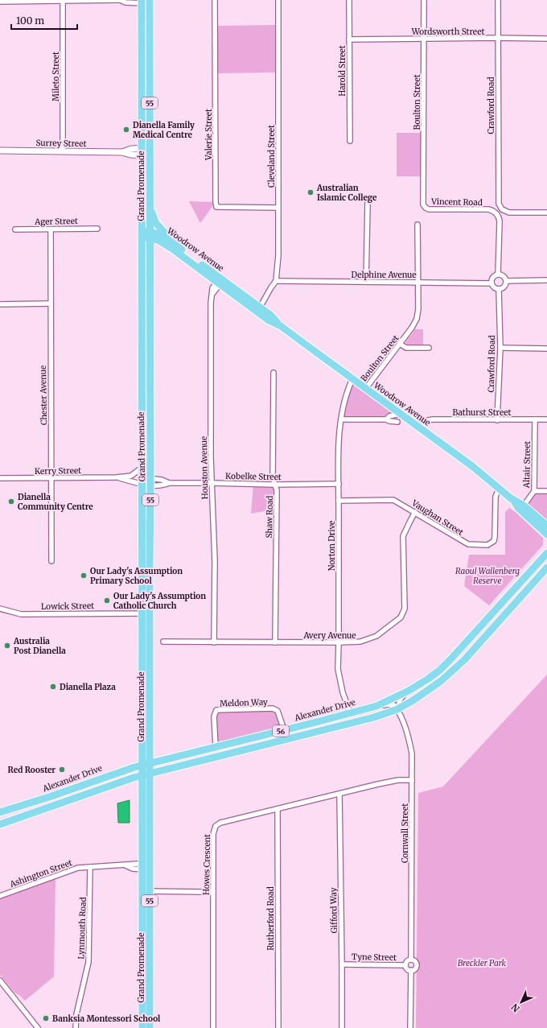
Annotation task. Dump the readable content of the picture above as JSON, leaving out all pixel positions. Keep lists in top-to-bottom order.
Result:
{
  "streets": {
    "main road": [
      "55",
      "Grand Promenade",
      "Woodrow Avenue",
      "Alexander Drive",
      "56"
    ],
    "street": [
      "Wordsworth Street",
      "Harold Street",
      "Mileto Street",
      "Boulton Street",
      "Crawford Road",
      "Valerie Street",
      "Surrey Street",
      "Cleveland Street",
      "Vincent Road",
      "Ager Street",
      "Delphine Avenue",
      "Chester Avenue",
      "Bathurst Street",
      "Altair Street",
      "Houston Avenue",
      "Kerry Street",
      "Kobelke Street",
      "Shaw Road",
      "Vaughan Street",
      "Norton Drive",
      "Lowick Street",
      "Avery Avenue",
      "Meldon Way",
      "Cornwall Street",
      "Howes Crescent",
      "Ashington Street",
      "Gifford Way",
      "Rutherford Road",
      "Lynmouth Road",
      "Tyne Street"
    ]
  },
  "crossings": [
    ["Wordsworth Street", "Harold Street"],
    ["Wordsworth Street", "Boulton Street"],
    ["Wordsworth Street", "Crawford Road"],
    ["Mileto Street", "Surrey Street"],
    ["Boulton Street", "Vincent Road"],
    ["Boulton Street", "Woodrow Avenue"],
    ["Boulton Street", "Delphine Avenue"],
    ["Crawford Road", "Vincent Road"],
    ["Crawford Road", "Delphine Avenue"],
    ["Crawford Road", "Bathurst Street"],
    ["Valerie Street", "Cleveland Street"],
    ["Surrey Street", "Grand Promenade"],
    ["Cleveland Street", "Woodrow Avenue"],
    ["Cleveland Street", "Delphine Avenue"],
    ["Grand Promenade", "Woodrow Avenue"],
    ["Grand Promenade", "Kerry Street"],
    ["Grand Promenade", "Kobelke Street"],
    ["Grand Promenade", "Lowick Street"],
    ["Grand Promenade", "Alexander Drive"],
    ["Grand Promenade", "56"],
    ["Grand Promenade", "Ashington Street"],
    ["Vincent Road", "Delphine Avenue"],
    ["Ager Street", "Chester Avenue"],
    ["Woodrow Avenue", "Bathurst Street"],
    ["Woodrow Avenue", "Altair Street"],
    ["Woodrow Avenue", "Houston Avenue"],
    ["Woodrow Avenue", "Vaughan Street"],
    ["Woodrow Avenue", "Norton Drive"],
    ["Chester Avenue", "Kerry Street"],
    ["Bathurst Street", "Altair Street"],
    ["Houston Avenue", "Kobelke Street"],
    ["Houston Avenue", "Avery Avenue"],
    ["Kerry Street", "Kobelke Street"],
    ["Kobelke Street", "Shaw Road"],
    ["Kobelke Street", "Norton Drive"],
    ["Shaw Road", "Avery Avenue"],
    ["Vaughan Street", "Norton Drive"],
    ["Vaughan Street", "Avery Avenue"],
    ["Norton Drive", "Avery Avenue"],
    ["Norton Drive", "Alexander Drive"],
    ["Meldon Way", "Alexander Drive"],
    ["Meldon Way", "56"],
    ["56", "Cornwall Street"],
    ["Cornwall Street", "Howes Crescent"],
    ["Cornwall Street", "Tyne Street"],
    ["Howes Crescent", "Gifford Way"],
    ["Howes Crescent", "Rutherford Road"],
    ["Ashington Street", "Lynmouth Road"],
    ["Gifford Way", "Tyne Street"]
  ],
  "parks": ["Raoul Wallenberg Reserve", "Breckler Park"],
  "places": [
    "Dianella Family Medical Centre",
    "Australian Islamic College",
    "Dianella Community Centre",
    "Our Lady's Assumption Primary School",
    "Our Lady's Assumption Catholic Church",
    "Australia Post Dianella",
    "Dianella Plaza",
    "Red Rooster",
    "Banksia Montessori School"
  ],
  "scale_bar": "100 m",
  "north": "bottom left"
}
